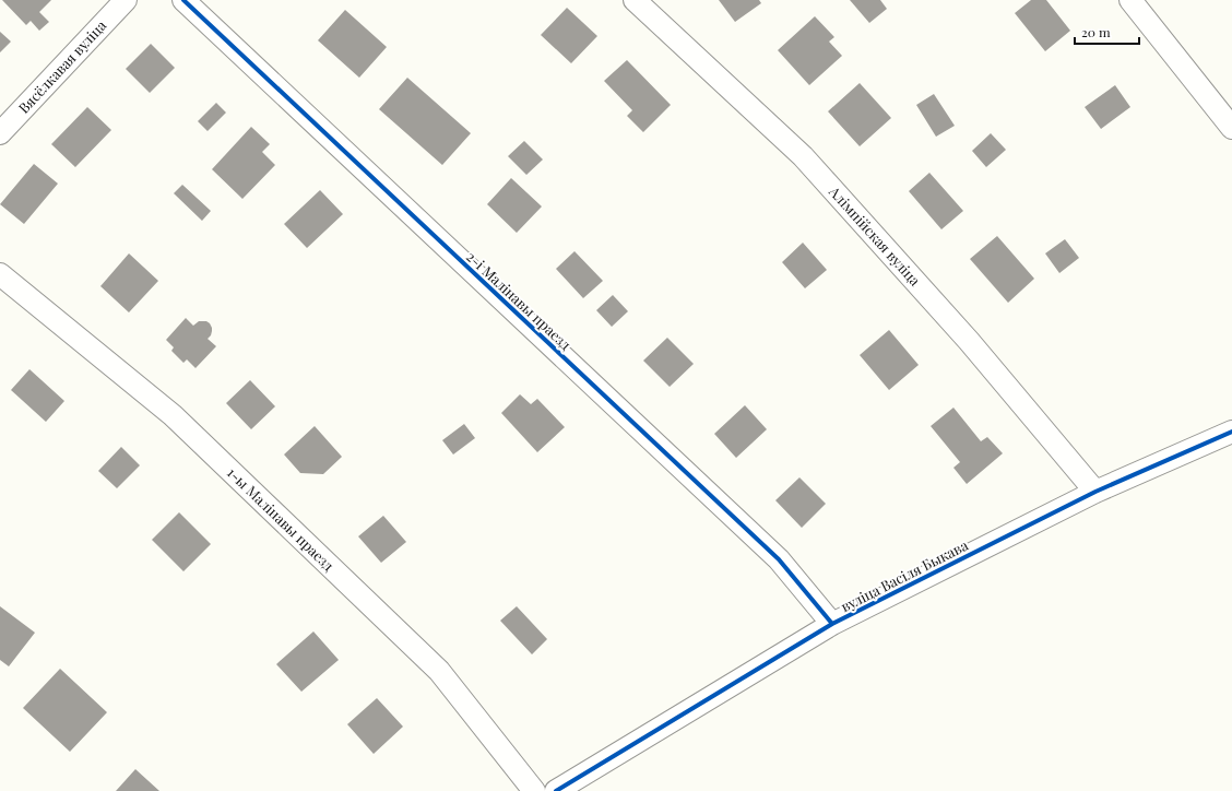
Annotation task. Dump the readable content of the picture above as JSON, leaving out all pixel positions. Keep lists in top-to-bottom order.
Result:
{
  "streets": {
    "street": [
      "Вясёлкавая вуліца",
      "Алімпійская вуліца",
      "2-і Малінавы праезд",
      "1-ы Малінавы праезд",
      "вуліца Васіля Быкава"
    ]
  },
  "crossings": [
    ["Алімпійская вуліца", "вуліца Васіля Быкава"],
    ["2-і Малінавы праезд", "вуліца Васіля Быкава"]
  ],
  "scale_bar": "20 m"
}
